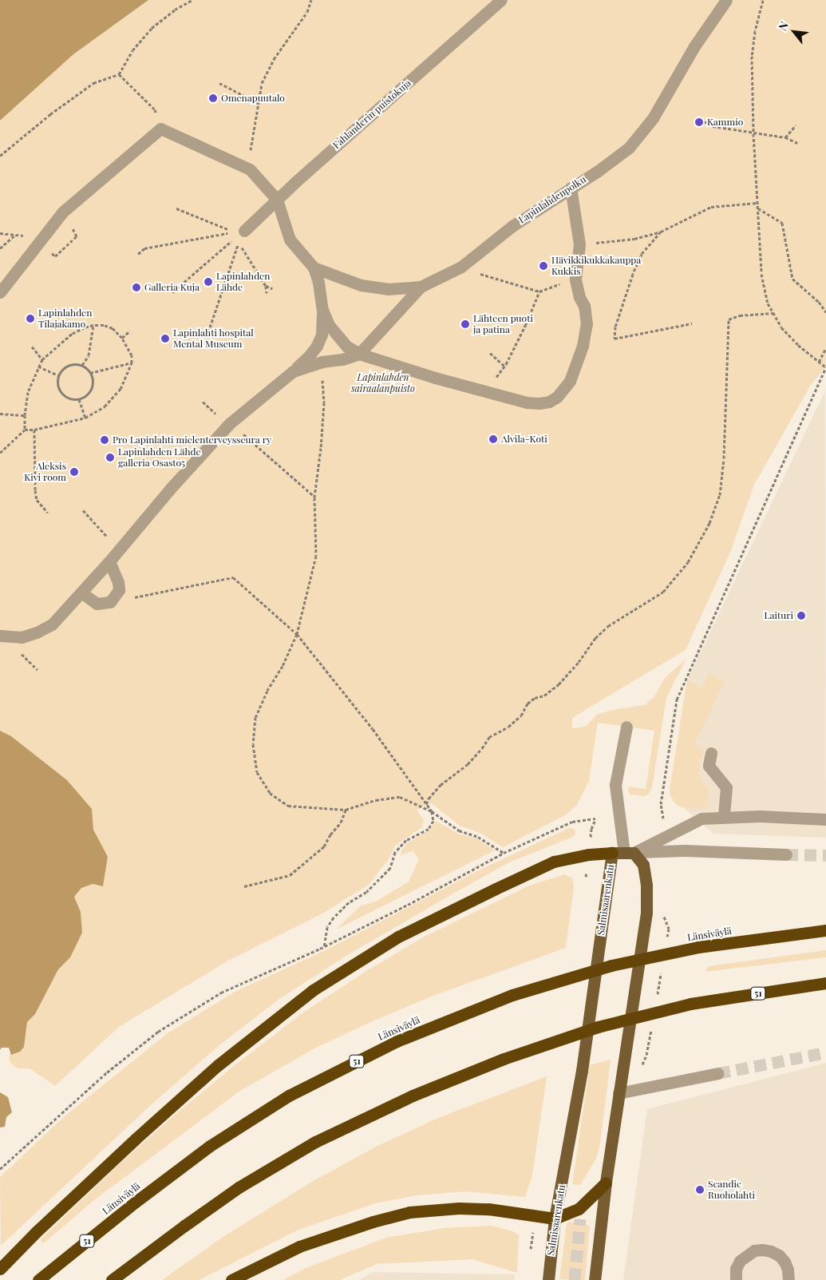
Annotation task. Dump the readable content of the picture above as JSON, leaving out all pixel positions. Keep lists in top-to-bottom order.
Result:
{
  "streets": {
    "highway": ["Länsiväylä", "51"],
    "main road": ["Salmisaarenkatu"],
    "lane": ["Fahlanderin puistokuja", "Lapinlahdenpolku"]
  },
  "parks": ["Lapinlahden sairaalanpuisto"],
  "places": [
    "Omenapuutalo",
    "Kammio",
    "Hävikkikukkakauppa Kukkis",
    "Lapinlahden Lähde",
    "Galleria Kuja",
    "Lapinlahden Tilajakamo",
    "Lähteen puoti ja patina",
    "Lapinlahti hospital Mental Museum",
    "Alvila-Koti",
    "Pro Lapinlahti mielenterveysseura ry",
    "Lapinlahden Lähde galleria Osasto5",
    "Aleksis Kivi room",
    "Laituri",
    "Scandic Ruoholahti"
  ],
  "north": "top left"
}
